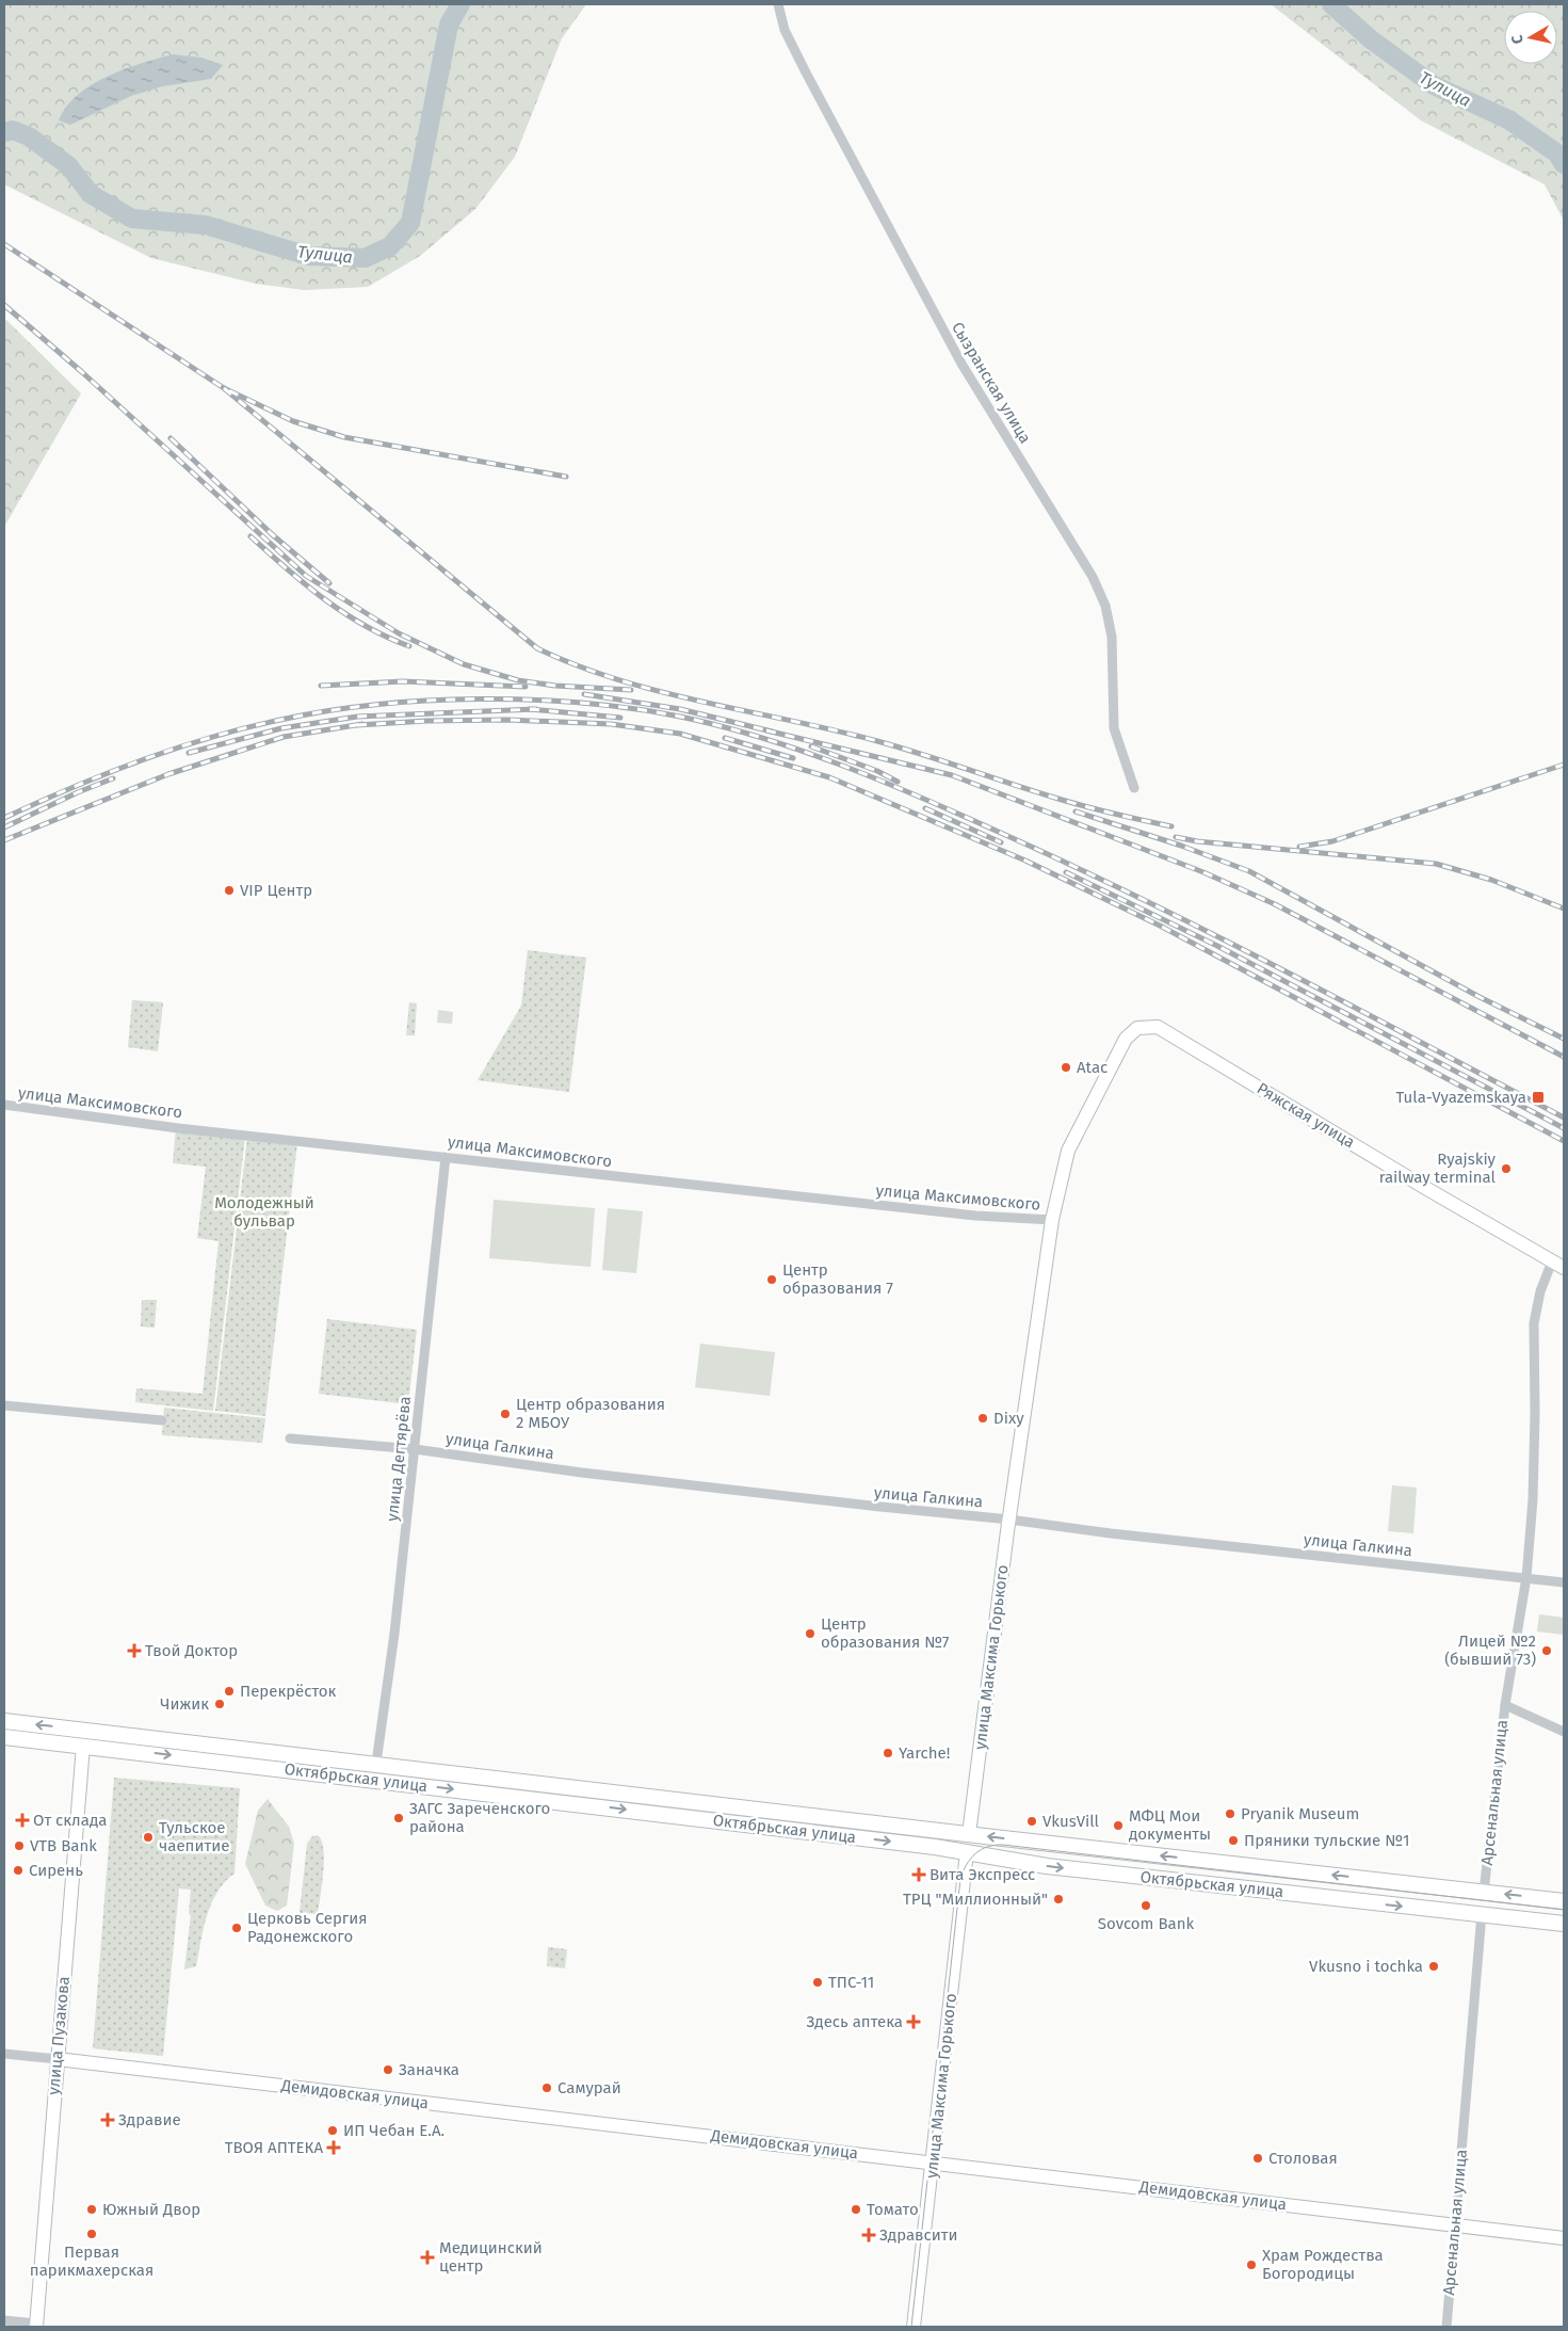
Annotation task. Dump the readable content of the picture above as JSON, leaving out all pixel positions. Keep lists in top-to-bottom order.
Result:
{
  "streets": {
    "main road": ["улица Максима Горького", "Октябрьская улица", "Арсенальная улица"],
    "street": [
      "Сызранская улица",
      "улица Максимовского",
      "Ряжская улица",
      "улица Галкина",
      "улица Дегтярёва",
      "улица Пузакова",
      "Демидовская улица"
    ]
  },
  "crossings": [
    ["улица Максимовского", "улица Дегтярёва"],
    ["улица Максимовского", "улица Максима Горького"],
    ["Ряжская улица", "улица Максима Горького"],
    ["Ряжская улица", "Арсенальная улица"],
    ["улица Галкина", "улица Дегтярёва"],
    ["улица Галкина", "улица Максима Горького"],
    ["улица Галкина", "Арсенальная улица"],
    ["улица Дегтярёва", "Октябрьская улица"],
    ["улица Максима Горького", "Октябрьская улица"],
    ["улица Максима Горького", "Демидовская улица"],
    ["Октябрьская улица", "Арсенальная улица"],
    ["Октябрьская улица", "улица Пузакова"],
    ["Арсенальная улица", "Демидовская улица"],
    ["улица Пузакова", "Демидовская улица"]
  ],
  "water": ["Тулица"],
  "parks": ["Молодежный бульвар"],
  "places": {
    "other": [
      "VIP Центр",
      "Atac",
      "Ryajskiy railway terminal",
      "Центр образования 7",
      "Центр образования 2 МБОУ",
      "Dixy",
      "Центр образования №7",
      "Лицей №2 (бывший 73)",
      "Перекрёсток",
      "Чижик",
      "Yarche!",
      "Pryanik Museum",
      "ЗАГС Зареченского района",
      "VkusVill",
      "МФЦ Мои документы",
      "Тульское чаепитие",
      "Пряники тульские №1",
      "VTB Bank",
      "Сирень",
      "ТРЦ \"Миллионный\"",
      "Sovcom Bank",
      "Церковь Сергия Радонежского",
      "Vkusno i tochka",
      "ТПС-11",
      "Заначка",
      "Самурай",
      "ИП Чебан Е.А.",
      "Столовая",
      "Южный Двор",
      "Томато",
      "Первая парикмахерская",
      "Храм Рождества Богородицы"
    ],
    "transit": ["Tula-Vyazemskaya"],
    "health": [
      "Твой Доктор",
      "От склада",
      "Вита Экспресс",
      "Здесь аптека",
      "Здравие",
      "ТВОЯ АПТЕКА",
      "Здравсити",
      "Медицинский центр"
    ]
  },
  "north": "left"
}
